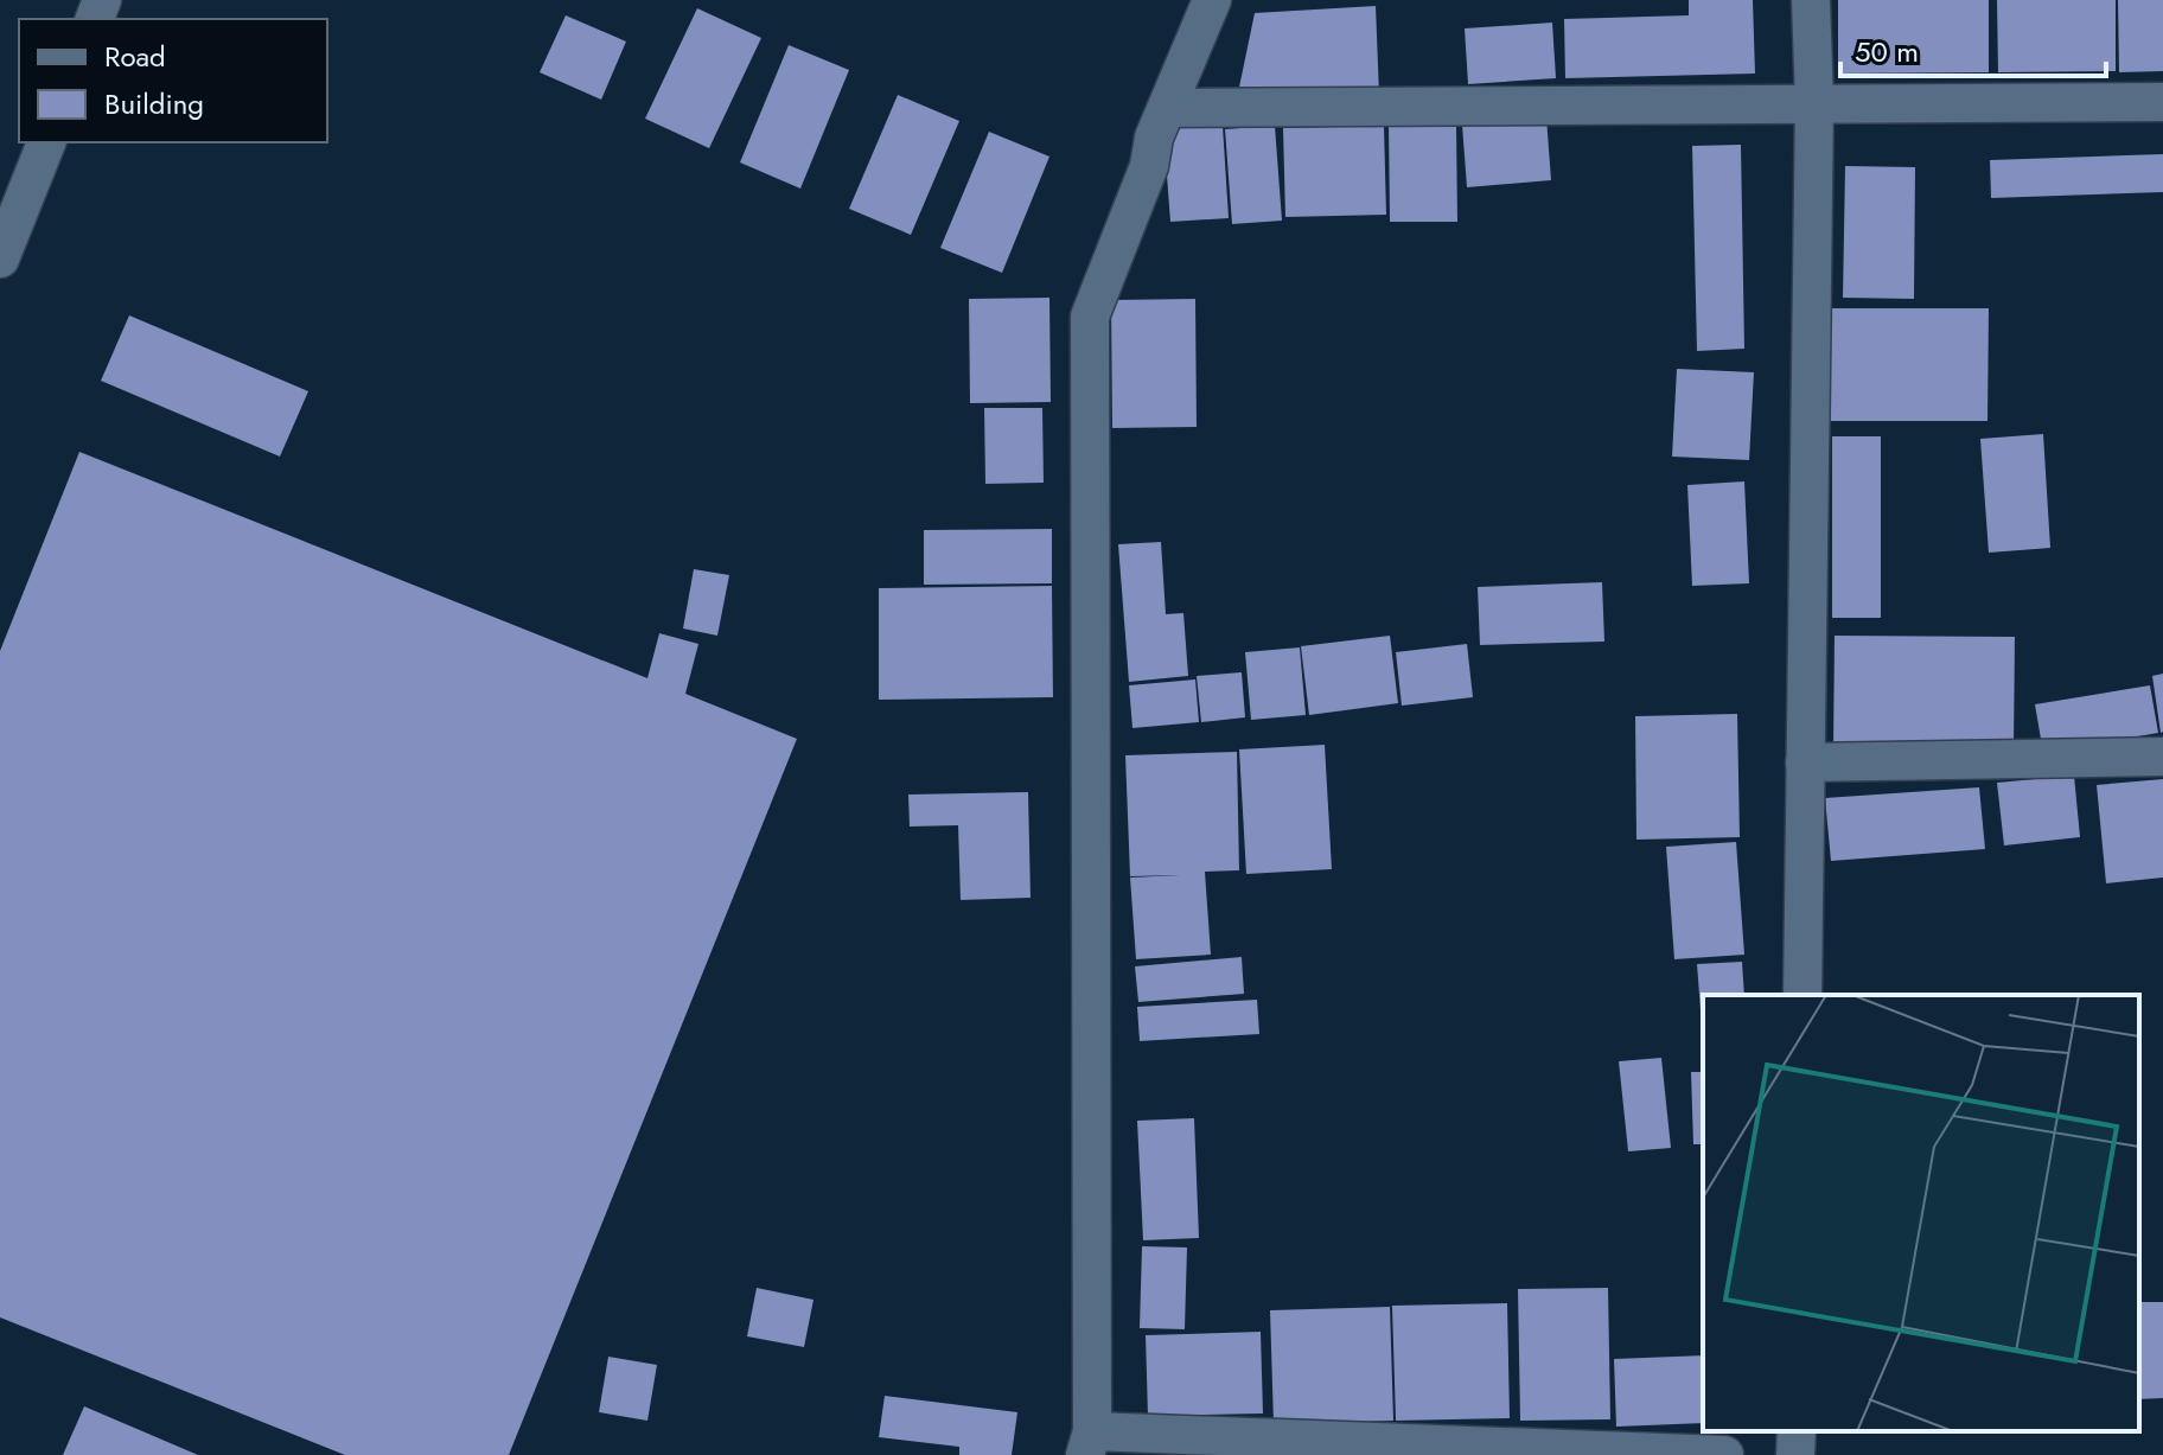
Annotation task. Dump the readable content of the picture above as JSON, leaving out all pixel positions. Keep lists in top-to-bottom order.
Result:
{
  "legend": ["Road", "Building"],
  "scale_bar": "50 m"
}
